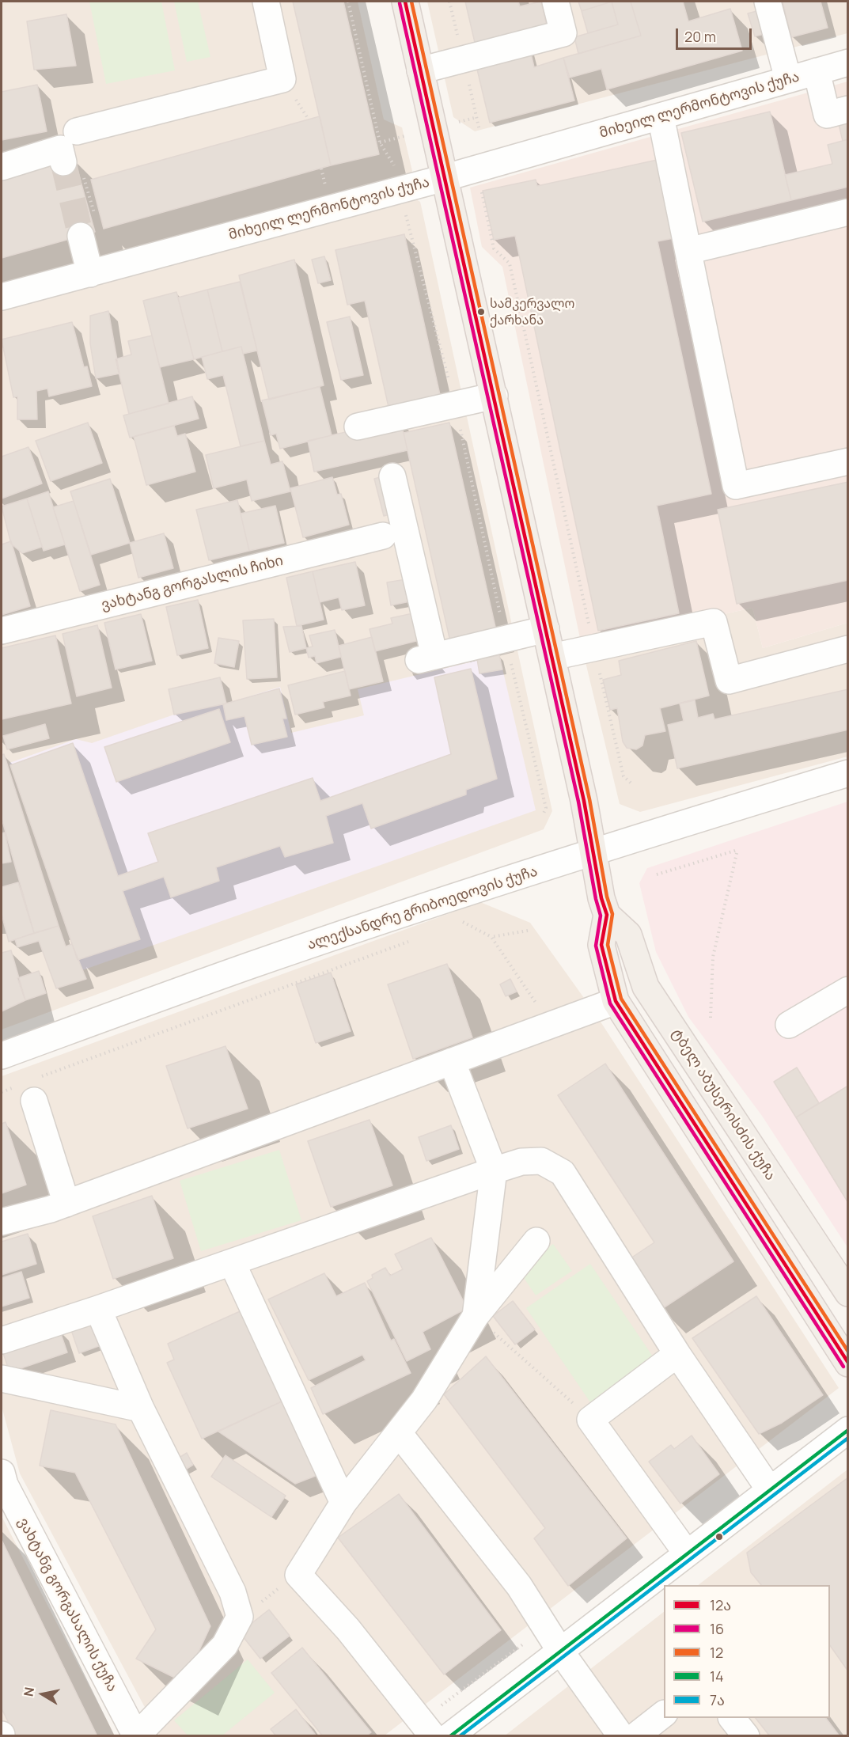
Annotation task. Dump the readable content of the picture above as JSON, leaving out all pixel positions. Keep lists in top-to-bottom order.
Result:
{
  "streets": {
    "main road": ["ტბელ აბუსერისძის ქუჩა"],
    "street": [
      "მიხეილ ლერმონტოვის ქუჩა",
      "ვახტანგ გორგასლის ჩიხი",
      "ალექსანდრე გრიბოედოვის ქუჩა",
      "ვახტანგ გორგასალის ქუჩა"
    ]
  },
  "places": ["სამკერვალო ქარხანა"],
  "lines": [
    "transit line 12ა",
    "transit line 12",
    "transit line 16",
    "transit line 14",
    "transit line 7ა"
  ],
  "legend": [
    "12ა",
    "16",
    "12",
    "14",
    "7ა"
  ],
  "scale_bar": "20 m",
  "north": "left"
}
